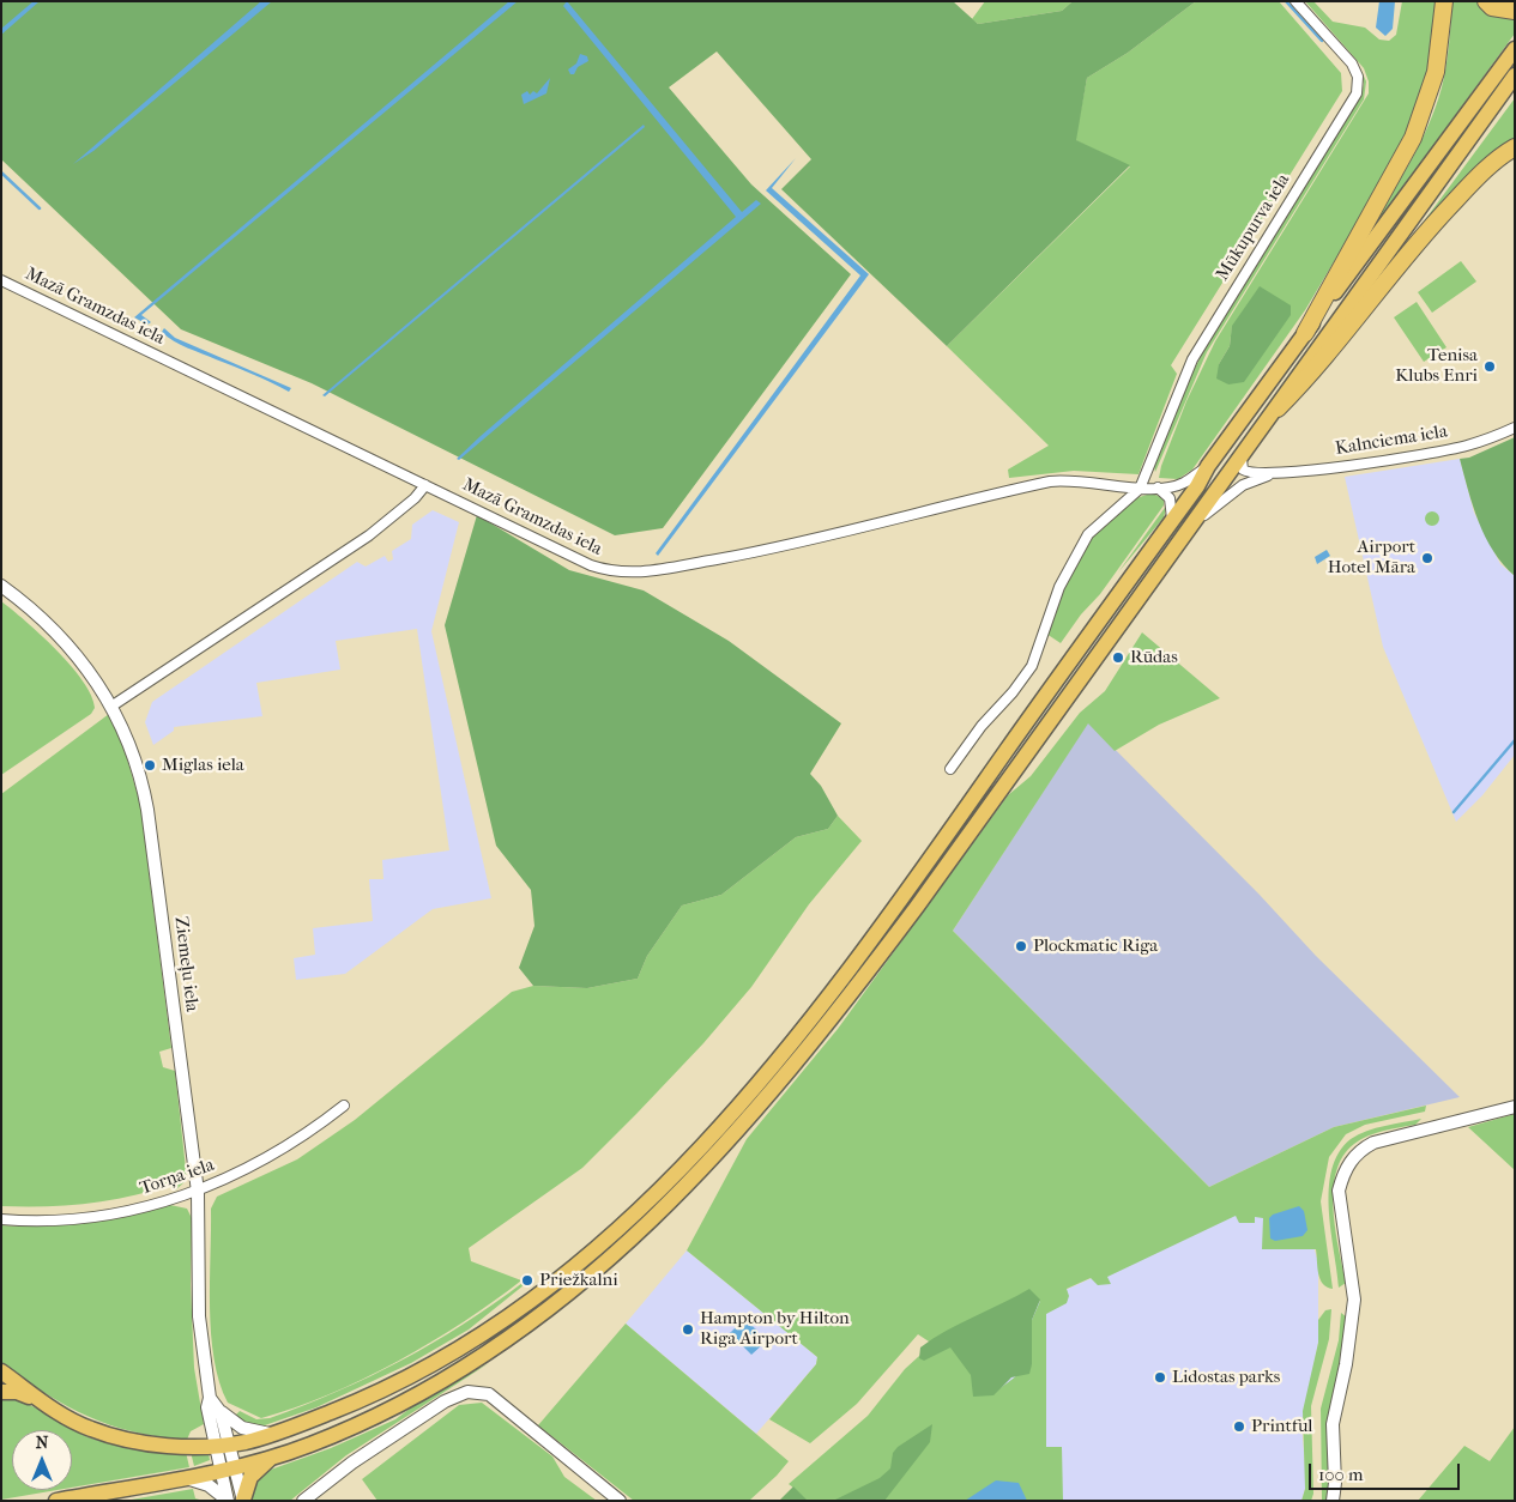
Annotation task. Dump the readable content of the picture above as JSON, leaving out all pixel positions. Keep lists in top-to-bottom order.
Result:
{
  "streets": {
    "street": [
      "Mūkupurva iela",
      "Mazā Gramzdas iela",
      "Kalnciema iela",
      "Ziemeļu iela",
      "Torņa iela"
    ]
  },
  "crossings": [
    ["Mūkupurva iela", "Mazā Gramzdas iela"],
    ["Ziemeļu iela", "Torņa iela"]
  ],
  "places": [
    "Tenisa Klubs Enri",
    "Airport Hotel Māra",
    "Rūdas",
    "Miglas iela",
    "Plockmatic Riga",
    "Priežkalni",
    "Hampton by Hilton Riga Airport",
    "Lidostas parks",
    "Printful"
  ],
  "scale_bar": "100 m",
  "north": "top"
}
